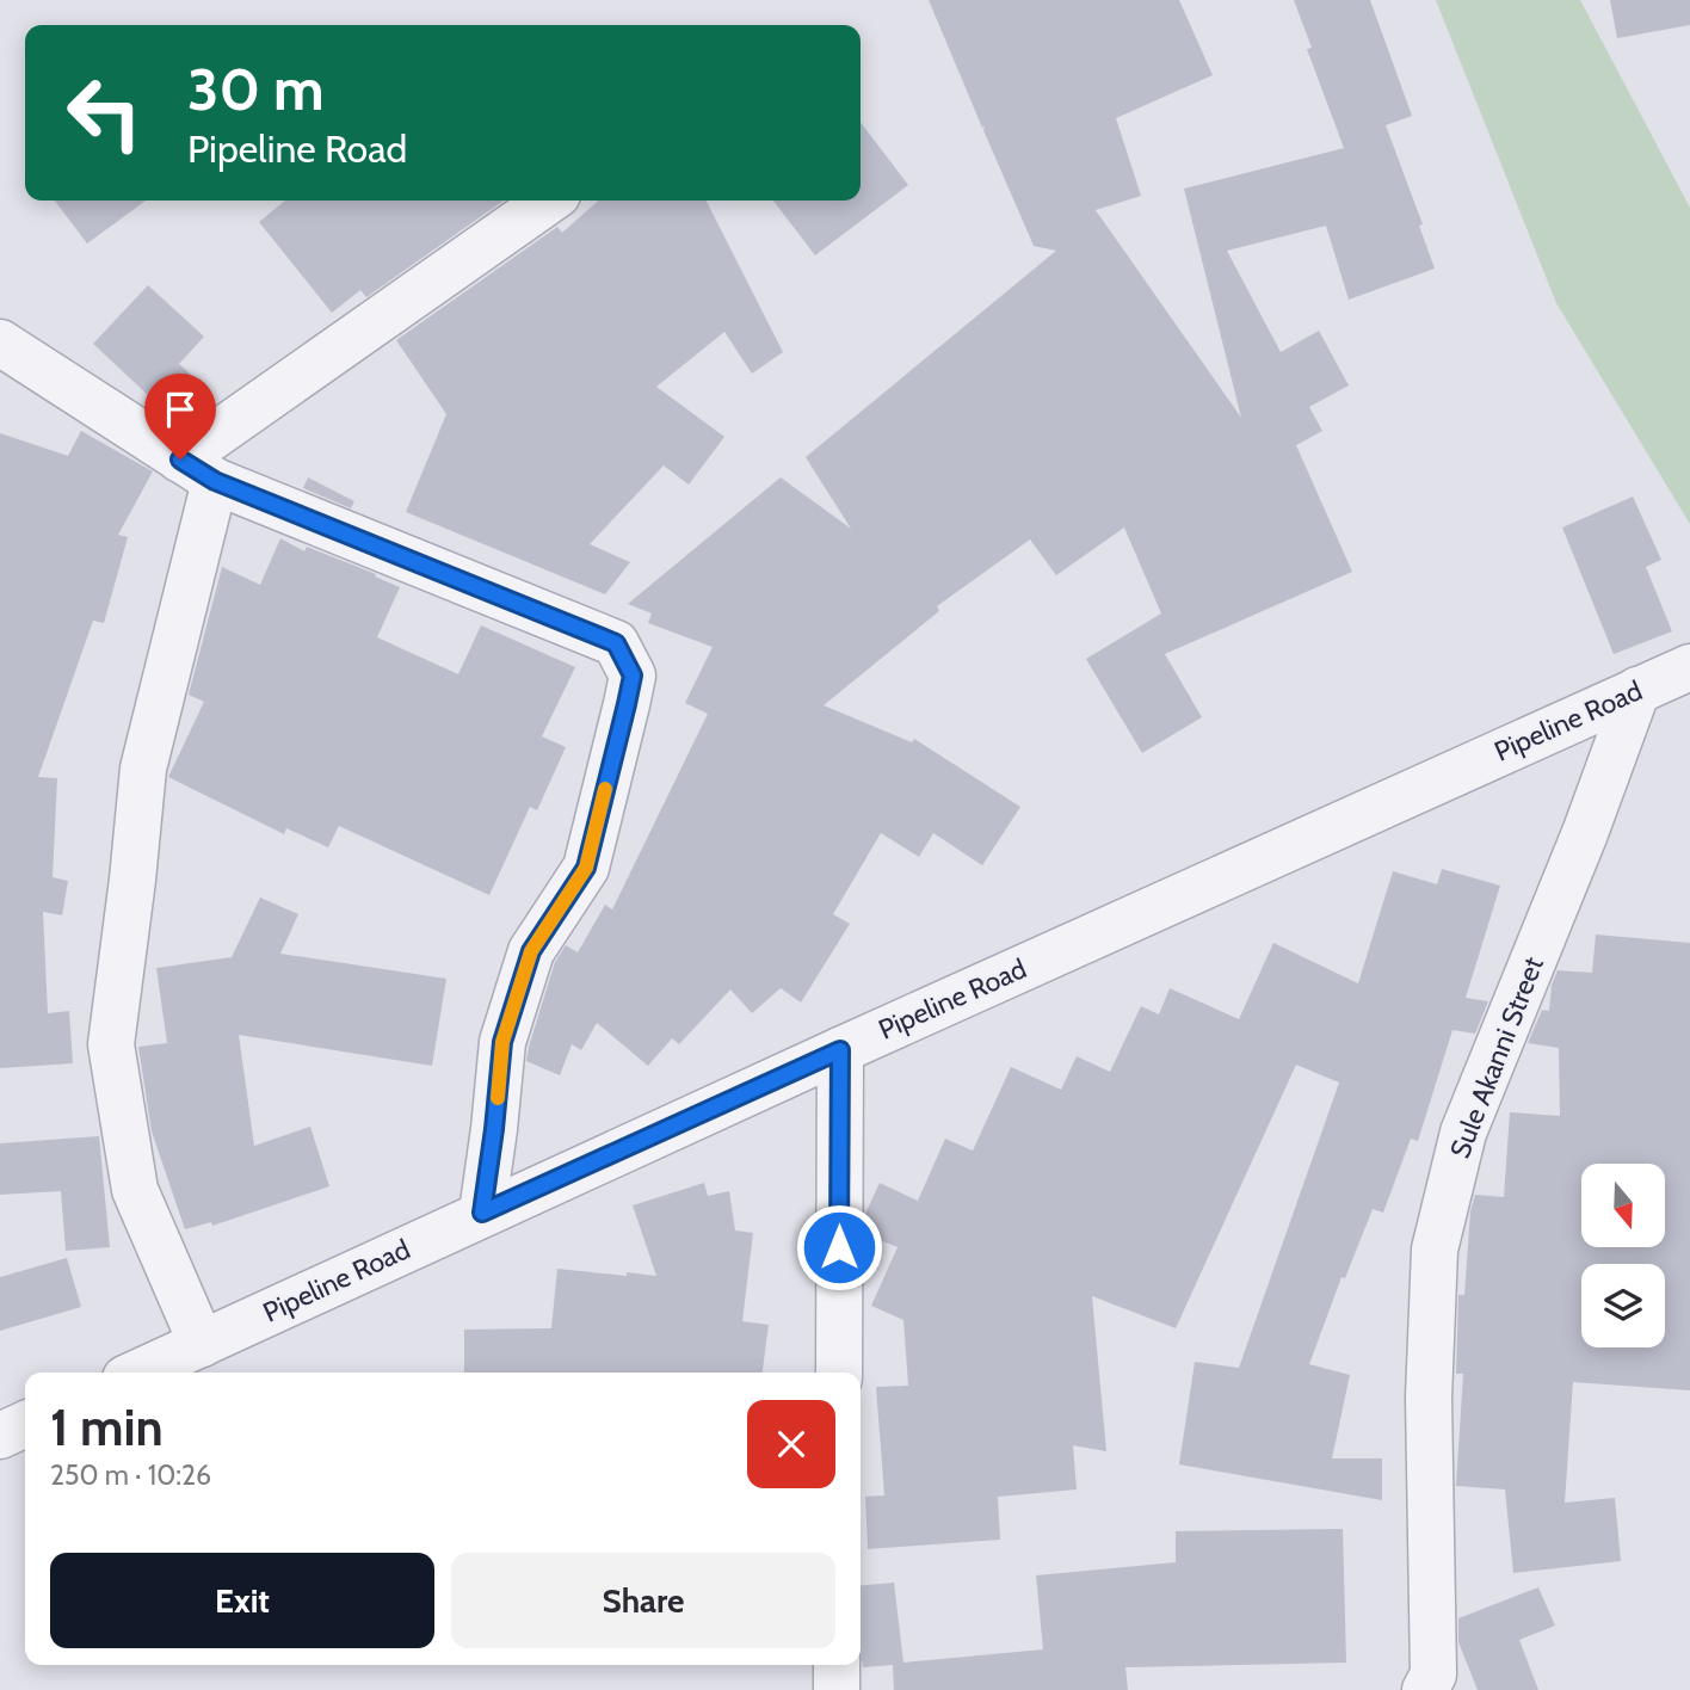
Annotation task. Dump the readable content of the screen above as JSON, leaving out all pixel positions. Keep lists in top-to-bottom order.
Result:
{
  "streets": {
    "street": ["Pipeline Road", "Sule Akanni Street"]
  },
  "crossings": [
    ["Pipeline Road", "Sule Akanni Street"]
  ],
  "north": "bottom",
  "page": {
    "turn": ["30 m", "Pipeline Road"],
    "heading": ["1 min", "250 m · 10:26"],
    "buttons": ["Exit", "Share"]
  }
}
